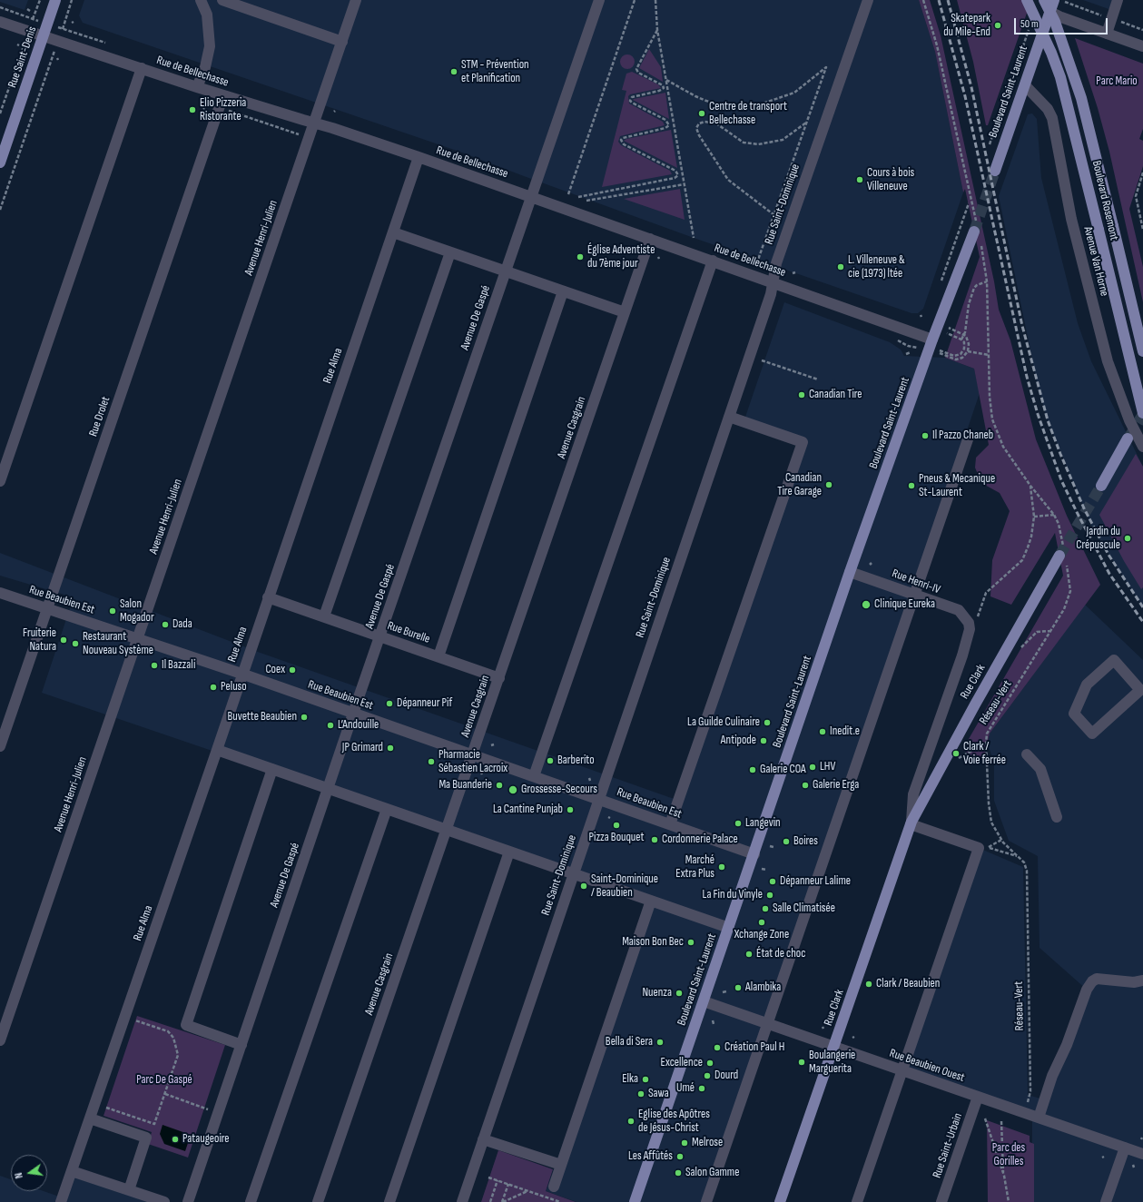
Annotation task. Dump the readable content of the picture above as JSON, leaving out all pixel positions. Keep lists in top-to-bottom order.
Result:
{
  "streets": {
    "main road": [
      "Rue Saint-Denis",
      "Boulevard Saint-Laurent",
      "Boulevard Rosemont",
      "Rue Clark"
    ],
    "street": [
      "Rue de Bellechasse",
      "Rue Saint-Dominique",
      "Avenue Henri-Julien",
      "Avenue Van Horne",
      "Avenue De Gaspé",
      "Rue Alma",
      "Rue Drolet",
      "Avenue Casgrain",
      "Rue Henri-IV",
      "Rue Beaubien Est",
      "Rue Burelle",
      "Rue Beaubien Ouest",
      "Rue Saint-Urbain"
    ],
    "path": ["Réseau-Vert"]
  },
  "crossings": [
    ["Rue Saint-Denis", "Rue de Bellechasse"],
    ["Rue de Bellechasse", "Boulevard Saint-Laurent"],
    ["Rue de Bellechasse", "Rue Saint-Dominique"],
    ["Rue de Bellechasse", "Avenue Henri-Julien"],
    ["Rue de Bellechasse", "Avenue De Gaspé"],
    ["Rue de Bellechasse", "Rue Alma"],
    ["Rue de Bellechasse", "Rue Drolet"],
    ["Rue de Bellechasse", "Avenue Casgrain"],
    ["Boulevard Saint-Laurent", "Avenue Van Horne"],
    ["Boulevard Saint-Laurent", "Rue Henri-IV"],
    ["Boulevard Saint-Laurent", "Rue Beaubien Est"],
    ["Boulevard Saint-Laurent", "Rue Beaubien Ouest"],
    ["Rue Saint-Dominique", "Rue Beaubien Est"],
    ["Avenue Henri-Julien", "Rue Beaubien Est"],
    ["Avenue De Gaspé", "Rue Beaubien Est"],
    ["Avenue De Gaspé", "Rue Burelle"],
    ["Rue Alma", "Rue Beaubien Est"],
    ["Rue Alma", "Rue Burelle"],
    ["Rue Drolet", "Rue Beaubien Est"],
    ["Avenue Casgrain", "Rue Beaubien Est"],
    ["Avenue Casgrain", "Rue Burelle"],
    ["Rue Henri-IV", "Rue Clark"],
    ["Rue Henri-IV", "Réseau-Vert"],
    ["Rue Clark", "Réseau-Vert"],
    ["Rue Clark", "Rue Beaubien Ouest"],
    ["Rue Beaubien Ouest", "Rue Saint-Urbain"]
  ],
  "parks": ["Parc Mario", "Parc De Gaspé", "Parc des Gorilles"],
  "places": [
    "Skatepark du Mile-End",
    "STM - Prévention et Planification",
    "Elio Pizzeria Ristorante",
    "Centre de transport Bellechasse",
    "Cours à bois Villeneuve",
    "Église Adventiste du 7ème jour",
    "L. Villeneuve & cie (1973) ltée",
    "Canadian Tire",
    "Il Pazzo Chaneb",
    "Canadian Tire Garage",
    "Pneus & Mecanique St-Laurent",
    "Jardin du Crépuscule",
    "Clinique Eureka",
    "Salon Mogador",
    "Dada",
    "Fruiterie Natura",
    "Restaurant Nouveau Système",
    "Il Bazzali",
    "Coex",
    "Peluso",
    "Dépanneur Pif",
    "Buvette Beaubien",
    "La Guilde Culinaire",
    "L’Andouille",
    "Inedit.e",
    "Antipode",
    "JP Grimard",
    "Clark / Voie ferrée",
    "Barberito",
    "Pharmacie Sébastien Lacroix",
    "LHV",
    "Galerie COA",
    "Ma Buanderie",
    "Galerie Erga",
    "Grossesse-Secours",
    "La Cantine Punjab",
    "Langevin",
    "Pizza Bouquet",
    "Cordonnerie Palace",
    "Boires",
    "Marché Extra Plus",
    "Dépanneur Lalime",
    "Saint-Dominique / Beaubien",
    "La Fin du Vinyle",
    "Salle Climatisée",
    "Xchange Zone",
    "Maison Bon Bec",
    "État de choc",
    "Clark / Beaubien",
    "Alambika",
    "Nuenza",
    "Bella di Sera",
    "Création Paul H",
    "Boulangerie Marguerita",
    "Excellence",
    "Dourd",
    "Elka",
    "Umé",
    "Sawa",
    "Eglise des Apôtres de Jésus-Christ",
    "Pataugeoire",
    "Melrose",
    "Les Affûtés",
    "Salon Gamme"
  ],
  "scale_bar": "50 m",
  "north": "left"
}
